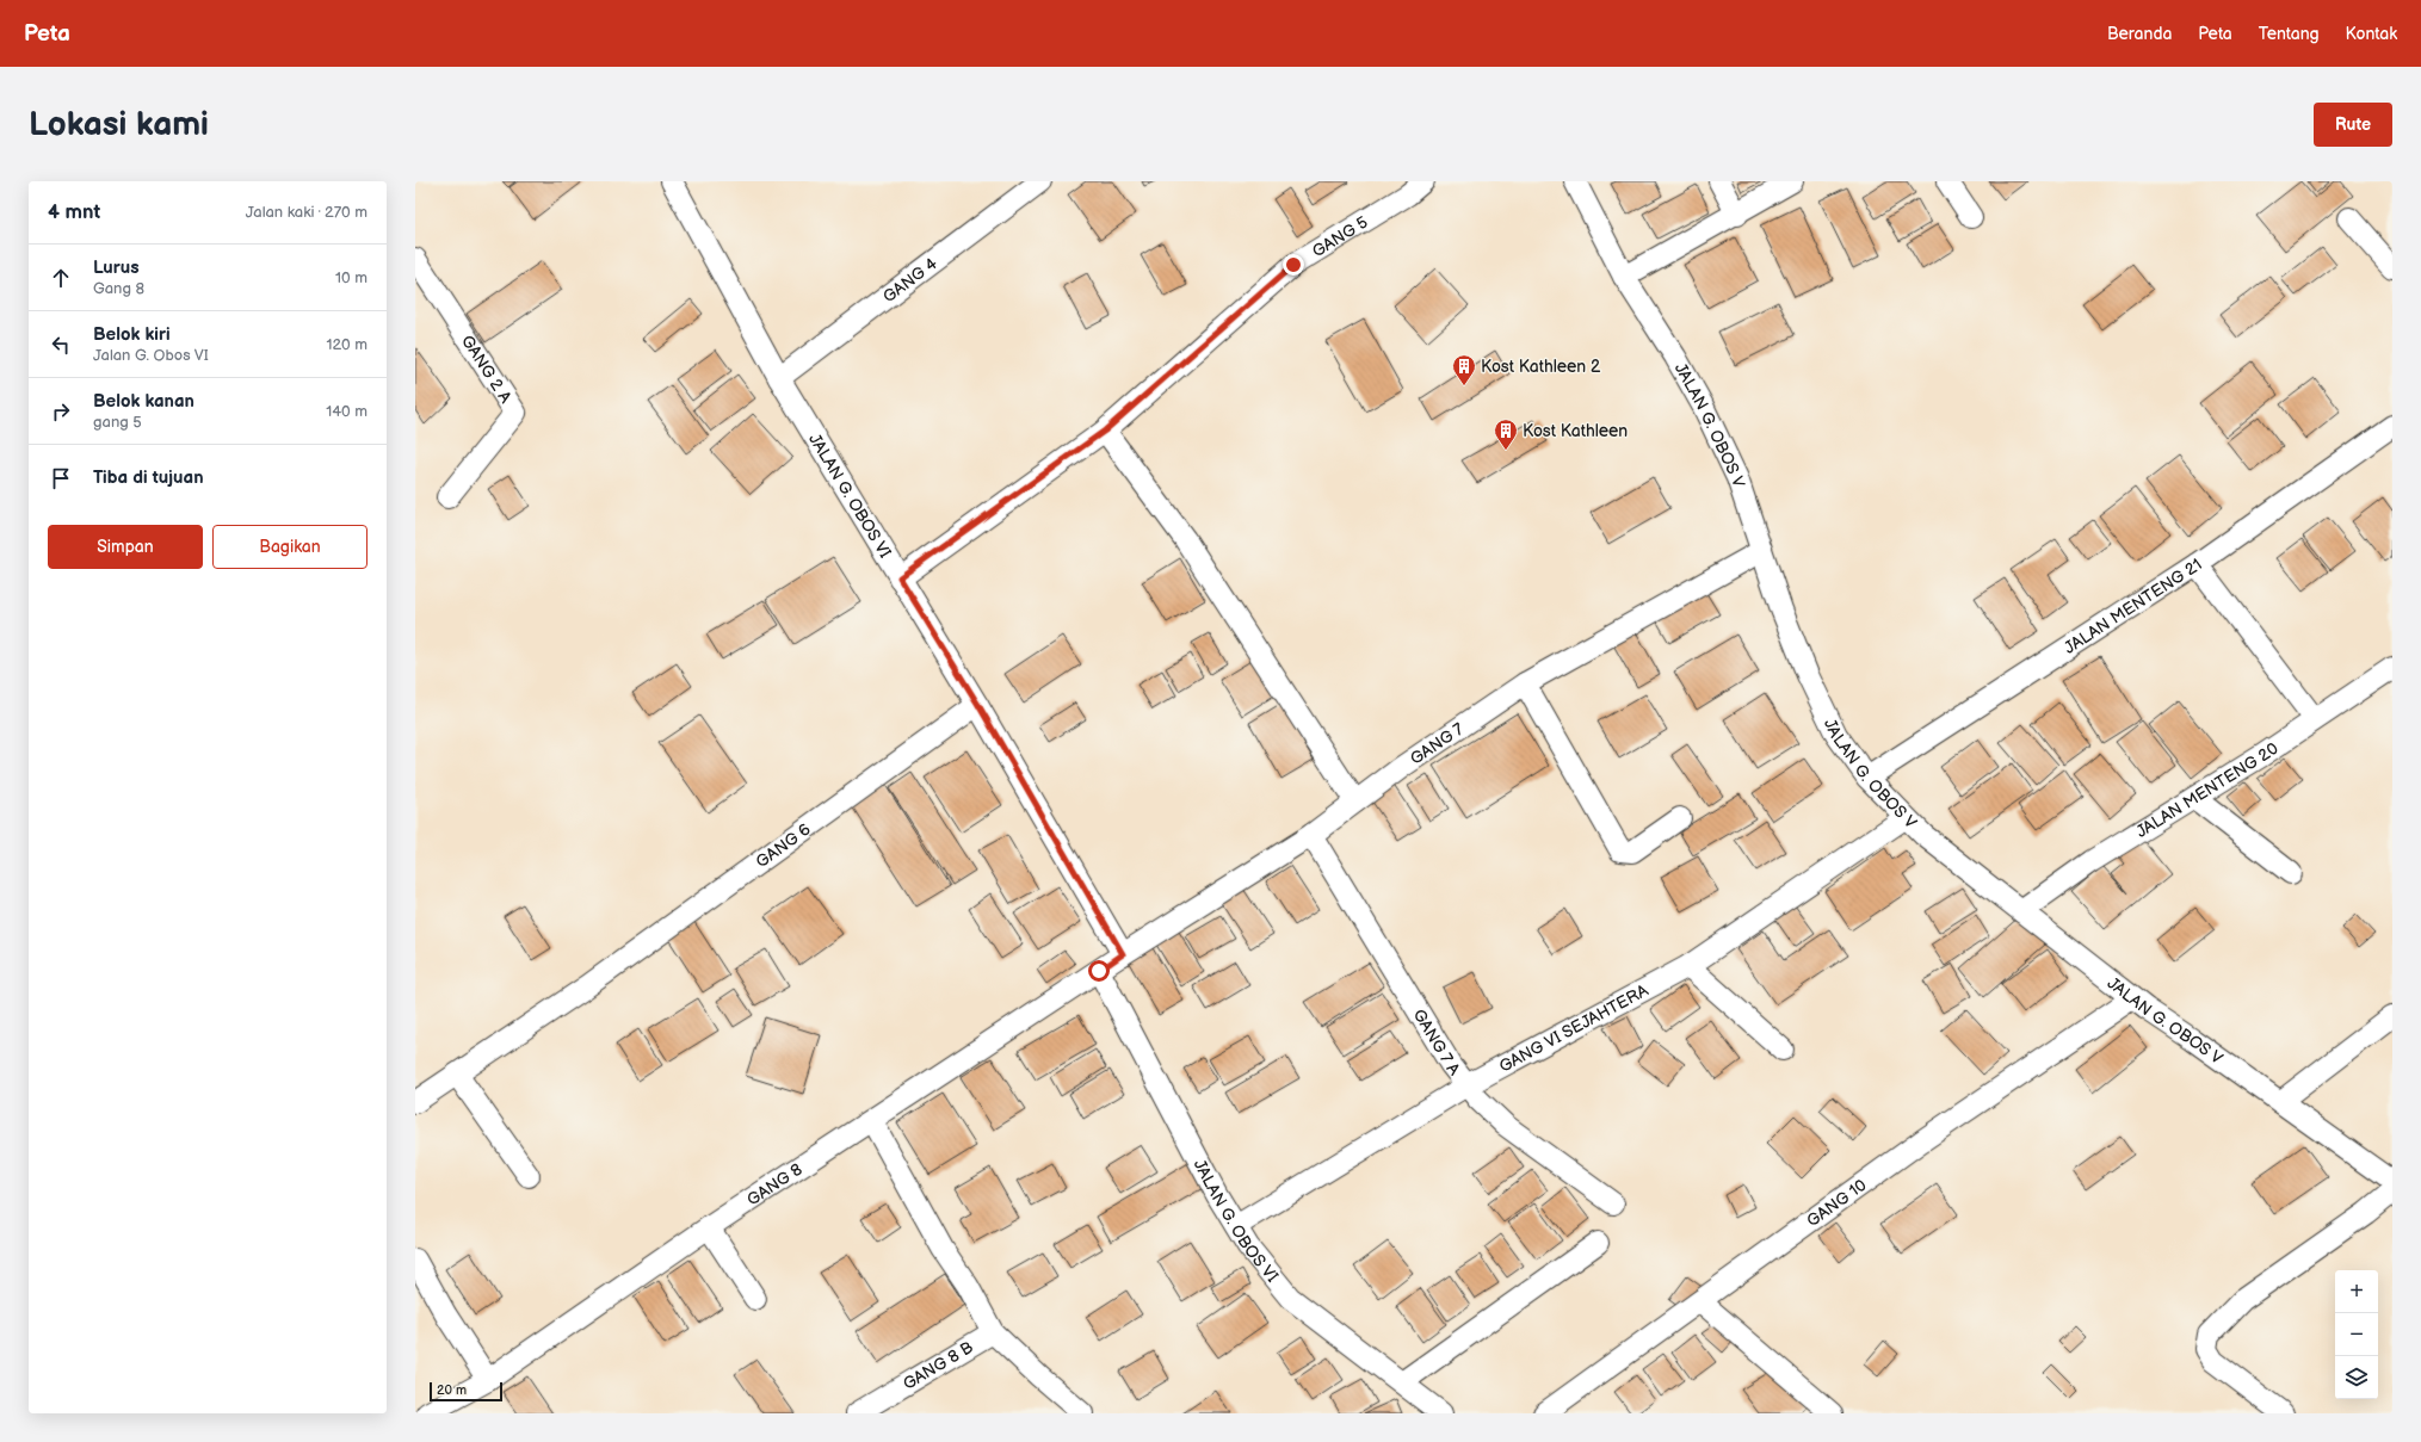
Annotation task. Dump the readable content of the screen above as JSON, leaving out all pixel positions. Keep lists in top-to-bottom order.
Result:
{
  "streets": {
    "street": [
      "GANG 5",
      "GANG 4",
      "GANG 2 A",
      "JALAN G. OBOS V",
      "JALAN G. OBOS VI",
      "JALAN MENTENG 21",
      "GANG 7",
      "JALAN MENTENG 20",
      "GANG 6",
      "GANG VI SEJAHTERA",
      "GANG 7 A",
      "GANG 8",
      "GANG 10",
      "GANG 8 B"
    ]
  },
  "crossings": [
    ["GANG 5", "JALAN G. OBOS VI"],
    ["GANG 4", "JALAN G. OBOS VI"],
    ["JALAN G. OBOS V", "JALAN MENTENG 21"],
    ["JALAN G. OBOS V", "GANG 7"],
    ["JALAN G. OBOS V", "JALAN MENTENG 20"],
    ["JALAN G. OBOS V", "GANG VI SEJAHTERA"],
    ["JALAN G. OBOS V", "GANG 10"],
    ["JALAN G. OBOS VI", "GANG 7"],
    ["JALAN G. OBOS VI", "GANG 6"],
    ["JALAN G. OBOS VI", "GANG VI SEJAHTERA"],
    ["JALAN G. OBOS VI", "GANG 8"],
    ["GANG 7", "GANG 7 A"],
    ["GANG 7", "GANG 8"],
    ["GANG VI SEJAHTERA", "GANG 7 A"]
  ],
  "places": {
    "building": ["Kost Kathleen 2", "Kost Kathleen"]
  },
  "scale_bar": "20 m",
  "page": {
    "header": "Peta",
    "nav": [
      "Beranda",
      "Peta",
      "Tentang",
      "Kontak"
    ],
    "buttons": [
      "Rute",
      ["Simpan", "Bagikan"]
    ],
    "title": "Lokasi kami",
    "heading": ["4 mnt", "Jalan kaki · 270 m"],
    "list": [
      ["Lurus", "Gang 8", "10 m"],
      ["Belok kiri", "Jalan G. Obos VI", "120 m"],
      ["Belok kanan", "gang 5", "140 m"],
      "Tiba di tujuan"
    ],
    "map_buttons": ["+", "−"],
    "scale": "20 m"
  }
}
